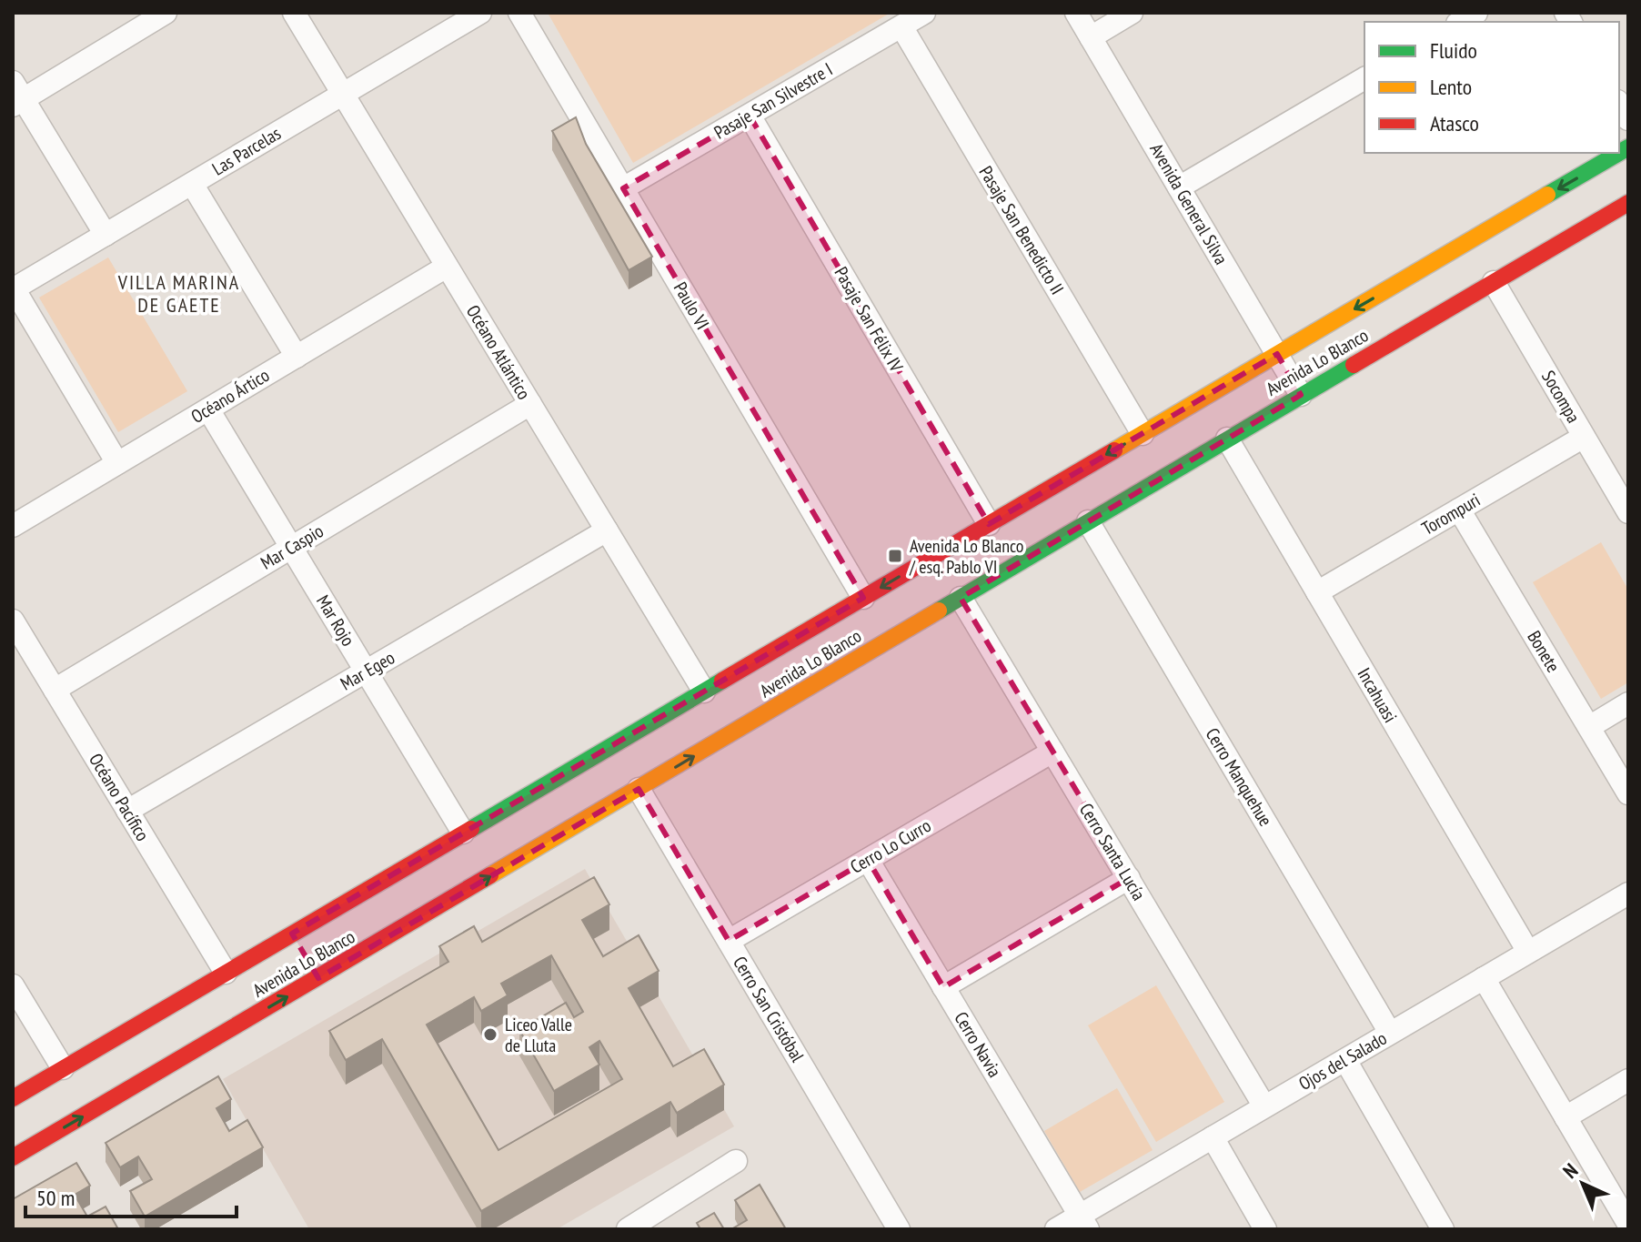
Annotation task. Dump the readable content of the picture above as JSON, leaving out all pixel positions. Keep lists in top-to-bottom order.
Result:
{
  "streets": {
    "main road": ["Avenida Lo Blanco"],
    "street": [
      "Pasaje San Silvestre I",
      "Las Parcelas",
      "Avenida General Silva",
      "Pasaje San Benedicto II",
      "Paulo VI",
      "Pasaje San Félix IV",
      "Océano Atlántico",
      "Océano Ártico",
      "Socompa",
      "Torompuri",
      "Mar Caspio",
      "Mar Rojo",
      "Bonete",
      "Mar Egeo",
      "Incahuasi",
      "Cerro Manquehue",
      "Océano Pacífico",
      "Cerro Lo Curro",
      "Cerro Santa Lucía",
      "Cerro San Cristóbal",
      "Cerro Navia",
      "Ojos del Salado"
    ]
  },
  "crossings": [
    ["Pasaje San Silvestre I", "Pasaje San Benedicto II"],
    ["Pasaje San Silvestre I", "Paulo VI"],
    ["Pasaje San Silvestre I", "Pasaje San Félix IV"],
    ["Las Parcelas", "Océano Atlántico"],
    ["Avenida General Silva", "Avenida Lo Blanco"],
    ["Pasaje San Benedicto II", "Avenida Lo Blanco"],
    ["Paulo VI", "Avenida Lo Blanco"],
    ["Pasaje San Félix IV", "Avenida Lo Blanco"],
    ["Océano Atlántico", "Avenida Lo Blanco"],
    ["Océano Atlántico", "Océano Ártico"],
    ["Océano Atlántico", "Mar Caspio"],
    ["Océano Atlántico", "Mar Egeo"],
    ["Avenida Lo Blanco", "Socompa"],
    ["Avenida Lo Blanco", "Mar Rojo"],
    ["Avenida Lo Blanco", "Incahuasi"],
    ["Avenida Lo Blanco", "Cerro Manquehue"],
    ["Avenida Lo Blanco", "Océano Pacífico"],
    ["Avenida Lo Blanco", "Cerro Santa Lucía"],
    ["Avenida Lo Blanco", "Cerro San Cristóbal"],
    ["Océano Ártico", "Mar Rojo"],
    ["Socompa", "Torompuri"],
    ["Torompuri", "Bonete"],
    ["Torompuri", "Incahuasi"],
    ["Mar Caspio", "Mar Rojo"],
    ["Mar Caspio", "Océano Pacífico"],
    ["Mar Rojo", "Mar Egeo"],
    ["Mar Egeo", "Océano Pacífico"],
    ["Incahuasi", "Ojos del Salado"],
    ["Cerro Manquehue", "Ojos del Salado"],
    ["Cerro Lo Curro", "Cerro Santa Lucía"],
    ["Cerro Lo Curro", "Cerro San Cristóbal"],
    ["Cerro Lo Curro", "Cerro Navia"],
    ["Cerro Santa Lucía", "Ojos del Salado"],
    ["Cerro Navia", "Ojos del Salado"]
  ],
  "districts": ["VILLA MARINA DE GAETE"],
  "places": {
    "transit": ["Avenida Lo Blanco / esq. Pablo VI"],
    "other": ["Liceo Valle de Lluta"]
  },
  "legend": ["Fluido", "Lento", "Atasco"],
  "scale_bar": "50 m",
  "north": "top left"
}
